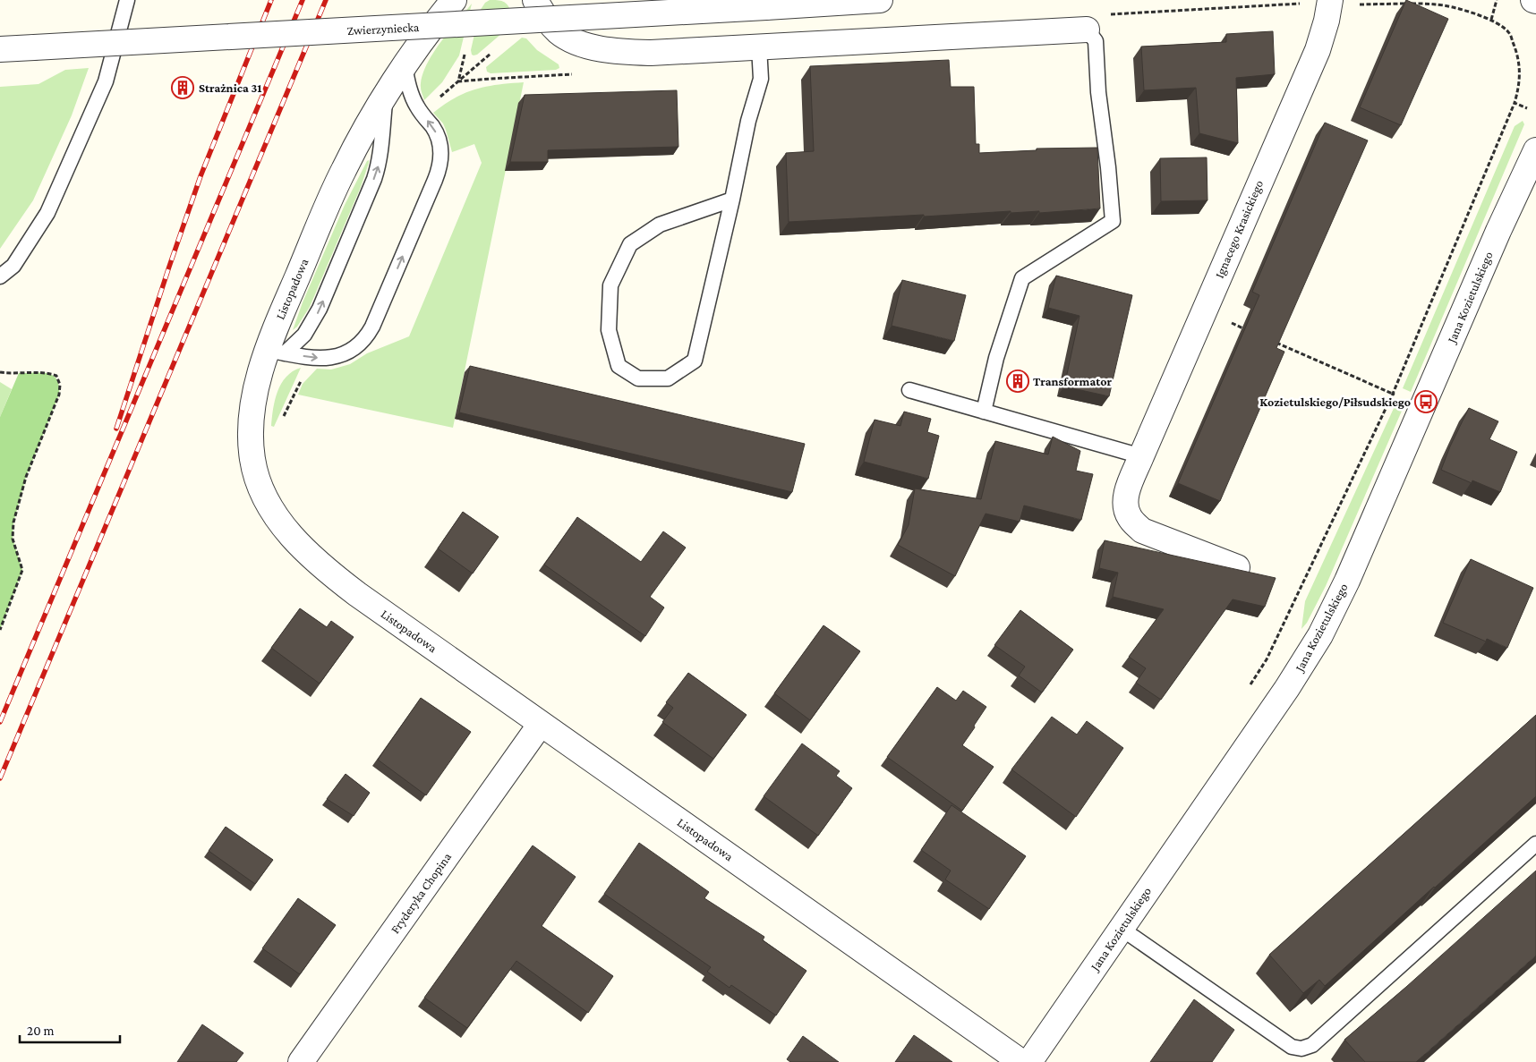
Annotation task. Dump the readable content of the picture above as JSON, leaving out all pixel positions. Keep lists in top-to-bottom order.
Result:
{
  "streets": {
    "street": [
      "Zwierzyniecka",
      "Ignacego Krasickiego",
      "Listopadowa",
      "Jana Kozietulskiego",
      "Fryderyka Chopina"
    ]
  },
  "crossings": [
    ["Listopadowa", "Fryderyka Chopina"]
  ],
  "places": {
    "building": ["Strażnica 31", "Transformator"],
    "bus stop": ["Kozietulskiego/Piłsudskiego"]
  },
  "scale_bar": "20 m"
}
